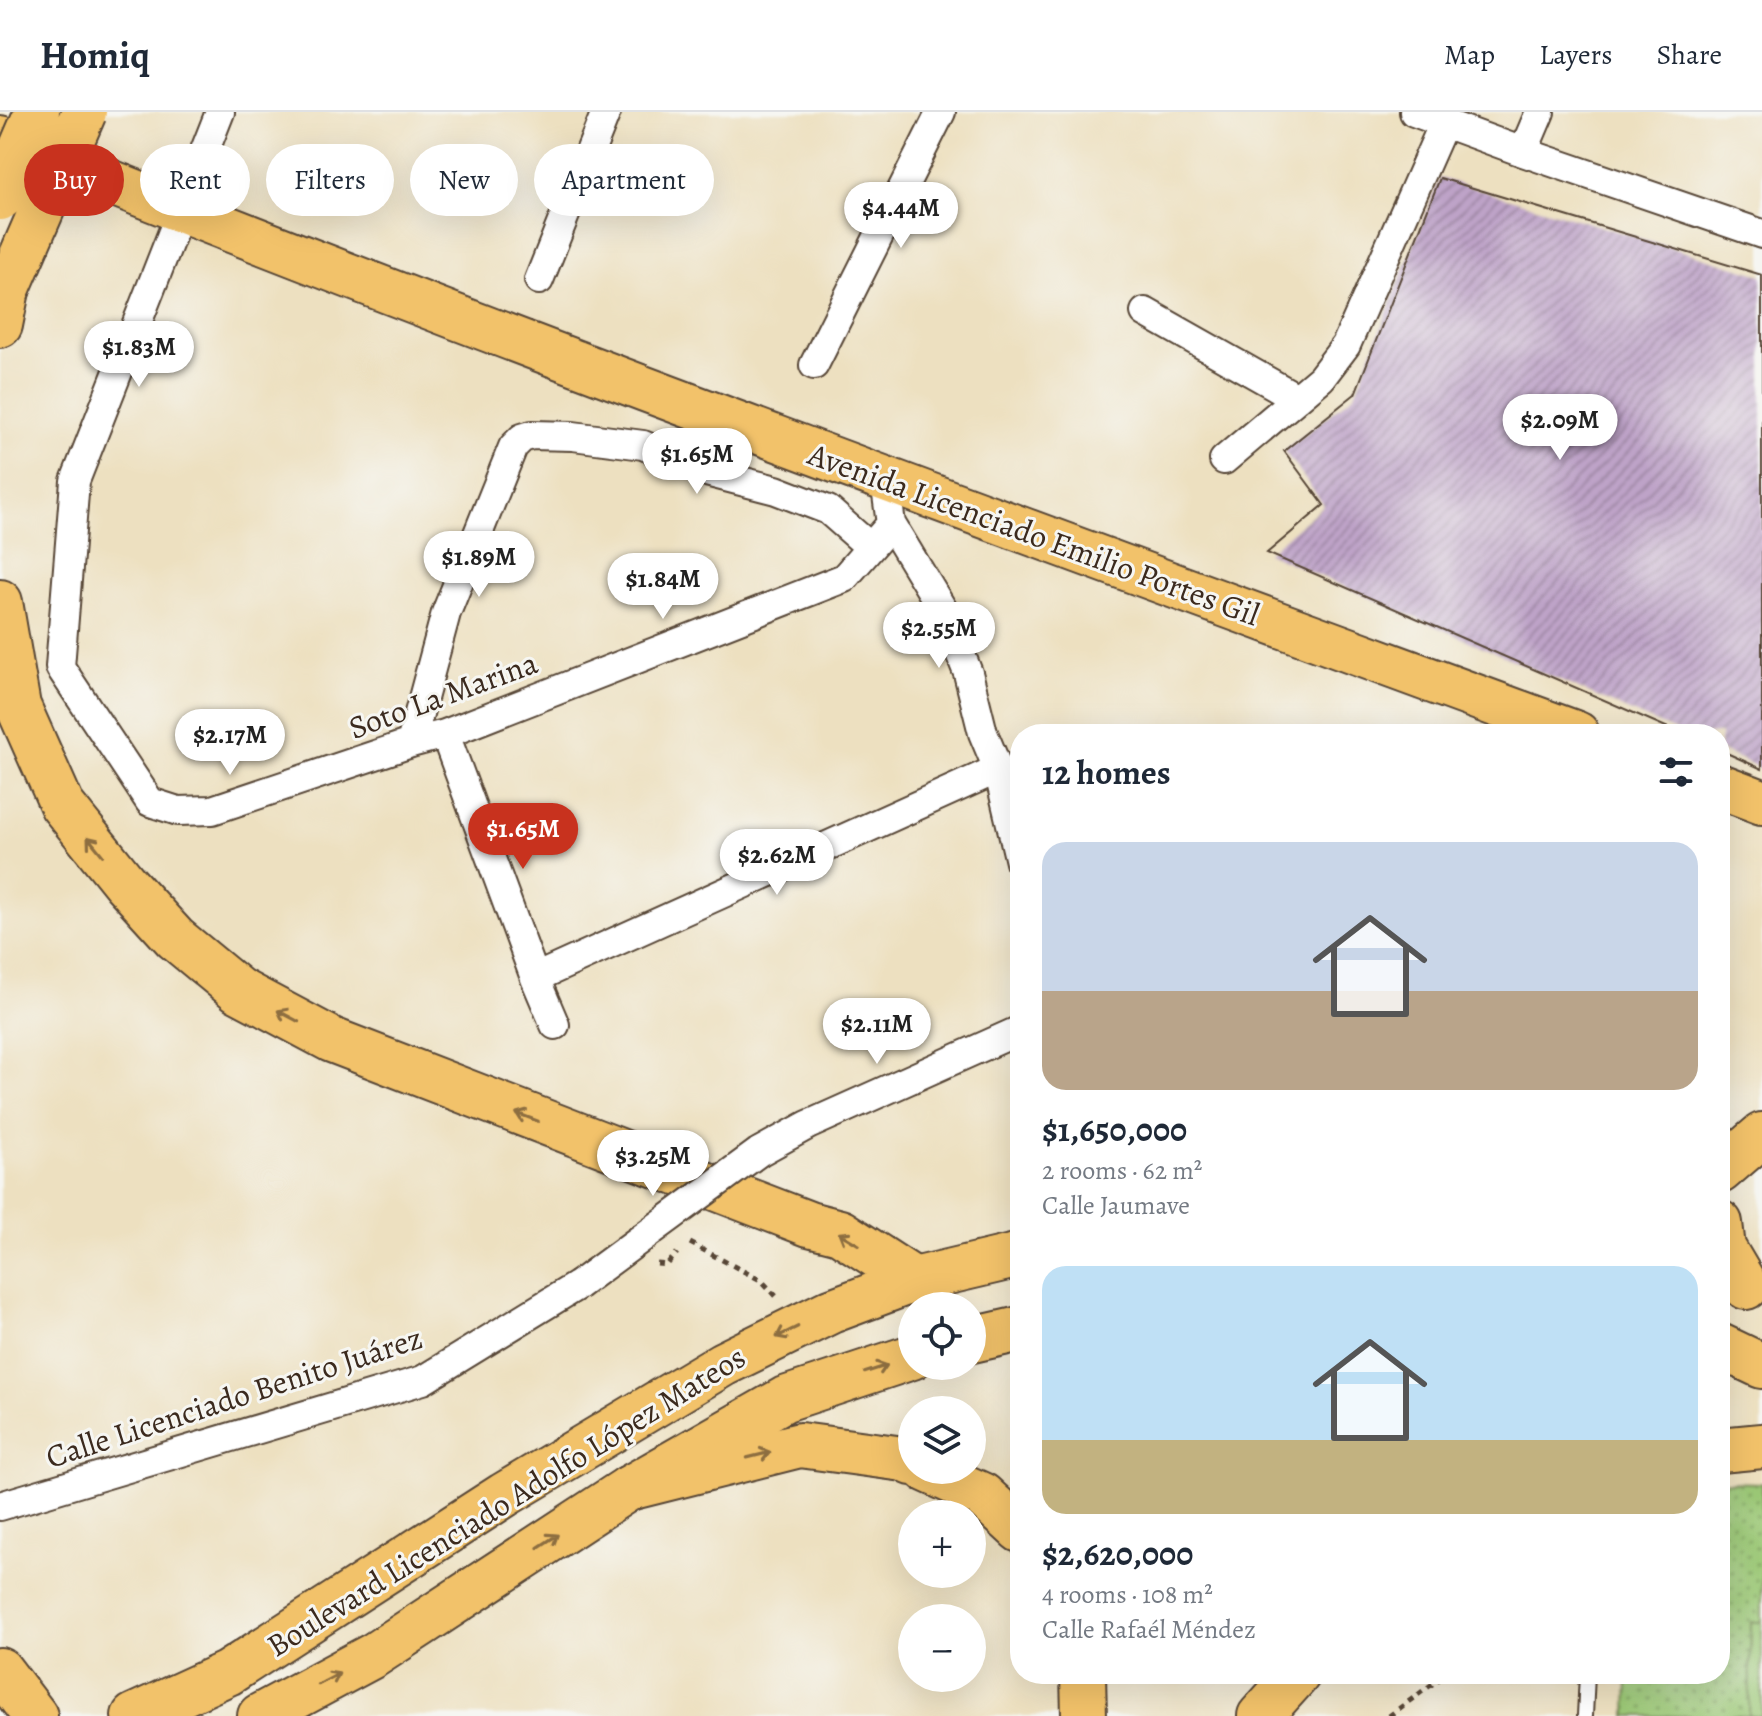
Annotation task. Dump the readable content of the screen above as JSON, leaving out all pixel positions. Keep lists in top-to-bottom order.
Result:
{
  "streets": {
    "main road": ["Avenida Licenciado Emilio Portes Gil", "Boulevard Licenciado Adolfo López Mateos"],
    "street": ["Soto La Marina", "Calle Licenciado Benito Juárez"]
  },
  "page": {
    "header": "Homiq",
    "nav": ["Map", "Layers", "Share"],
    "chip": [
      "Buy",
      "Rent",
      "Filters",
      "New",
      "Apartment"
    ],
    "price": [
      "$4.44M",
      "$1.83M",
      "$2.09M",
      "$1.65M",
      "$1.89M",
      "$1.84M",
      "$2.55M",
      "$2.17M",
      "$1.65M",
      "$2.62M",
      "$2.11M",
      "$3.25M"
    ],
    "heading": "12 homes",
    "list": [
      {
        "name": "$1,650,000",
        "note": "2 rooms · 62 m² · Calle Jaumave"
      },
      {
        "name": "$2,620,000",
        "note": "4 rooms · 108 m² · Calle Rafaél Méndez"
      }
    ],
    "map_buttons": ["+", "−"]
  }
}
